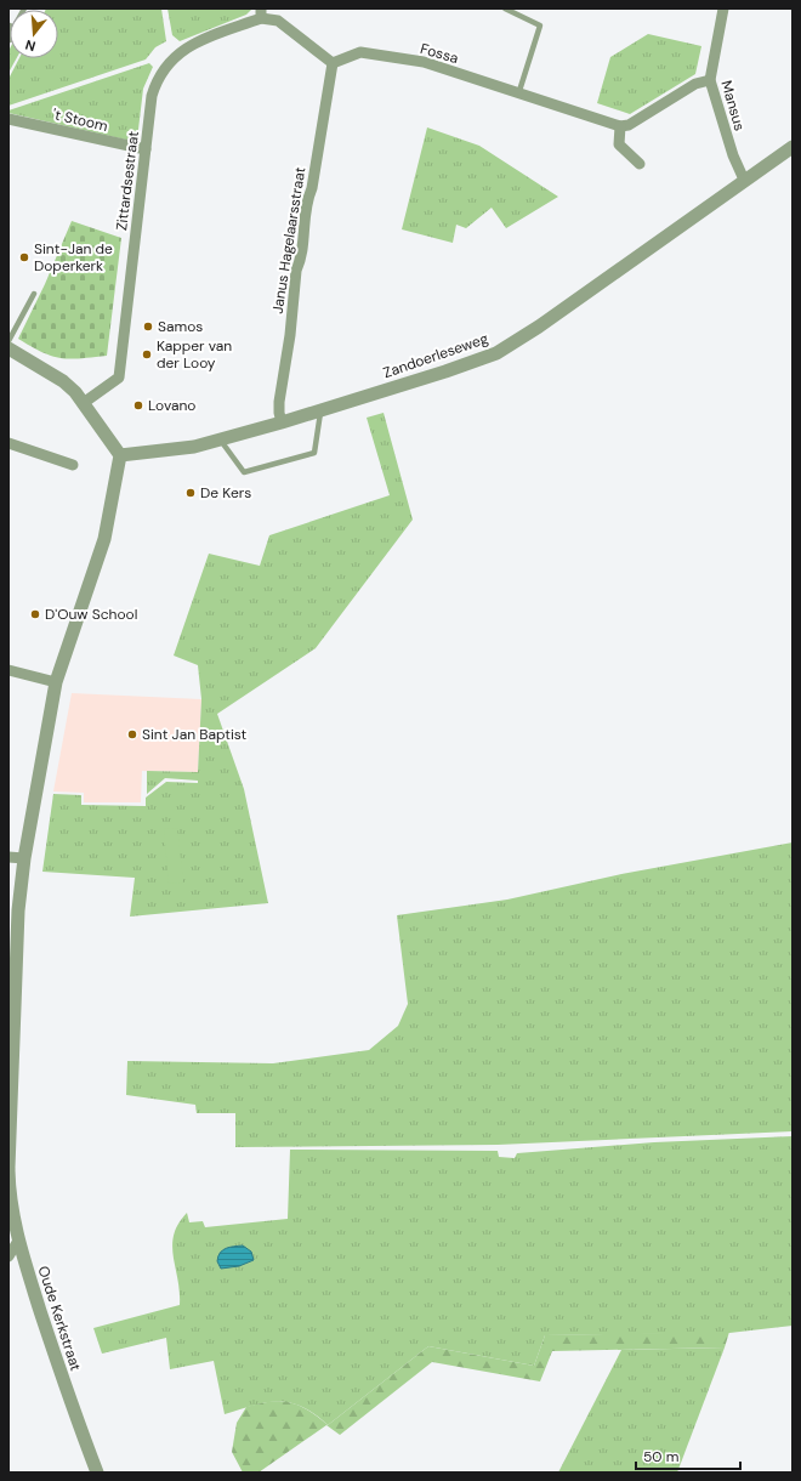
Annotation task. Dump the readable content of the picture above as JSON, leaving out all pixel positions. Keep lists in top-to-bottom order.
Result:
{
  "streets": {
    "street": [
      "Fossa",
      "Mansus",
      "'t Stoom",
      "Zittardsestraat",
      "Janus Hagelaarsstraat",
      "Zandoerleseweg",
      "Oude Kerkstraat"
    ]
  },
  "crossings": [
    ["Fossa", "Janus Hagelaarsstraat"],
    ["Mansus", "Zandoerleseweg"],
    ["'t Stoom", "Zittardsestraat"],
    ["Janus Hagelaarsstraat", "Zandoerleseweg"],
    ["Zandoerleseweg", "Oude Kerkstraat"]
  ],
  "places": [
    "Sint-Jan de Doperkerk",
    "Samos",
    "Kapper van der Looy",
    "Lovano",
    "De Kers",
    "D'Ouw School",
    "Sint Jan Baptist"
  ],
  "scale_bar": "50 m",
  "north": "bottom"
}
